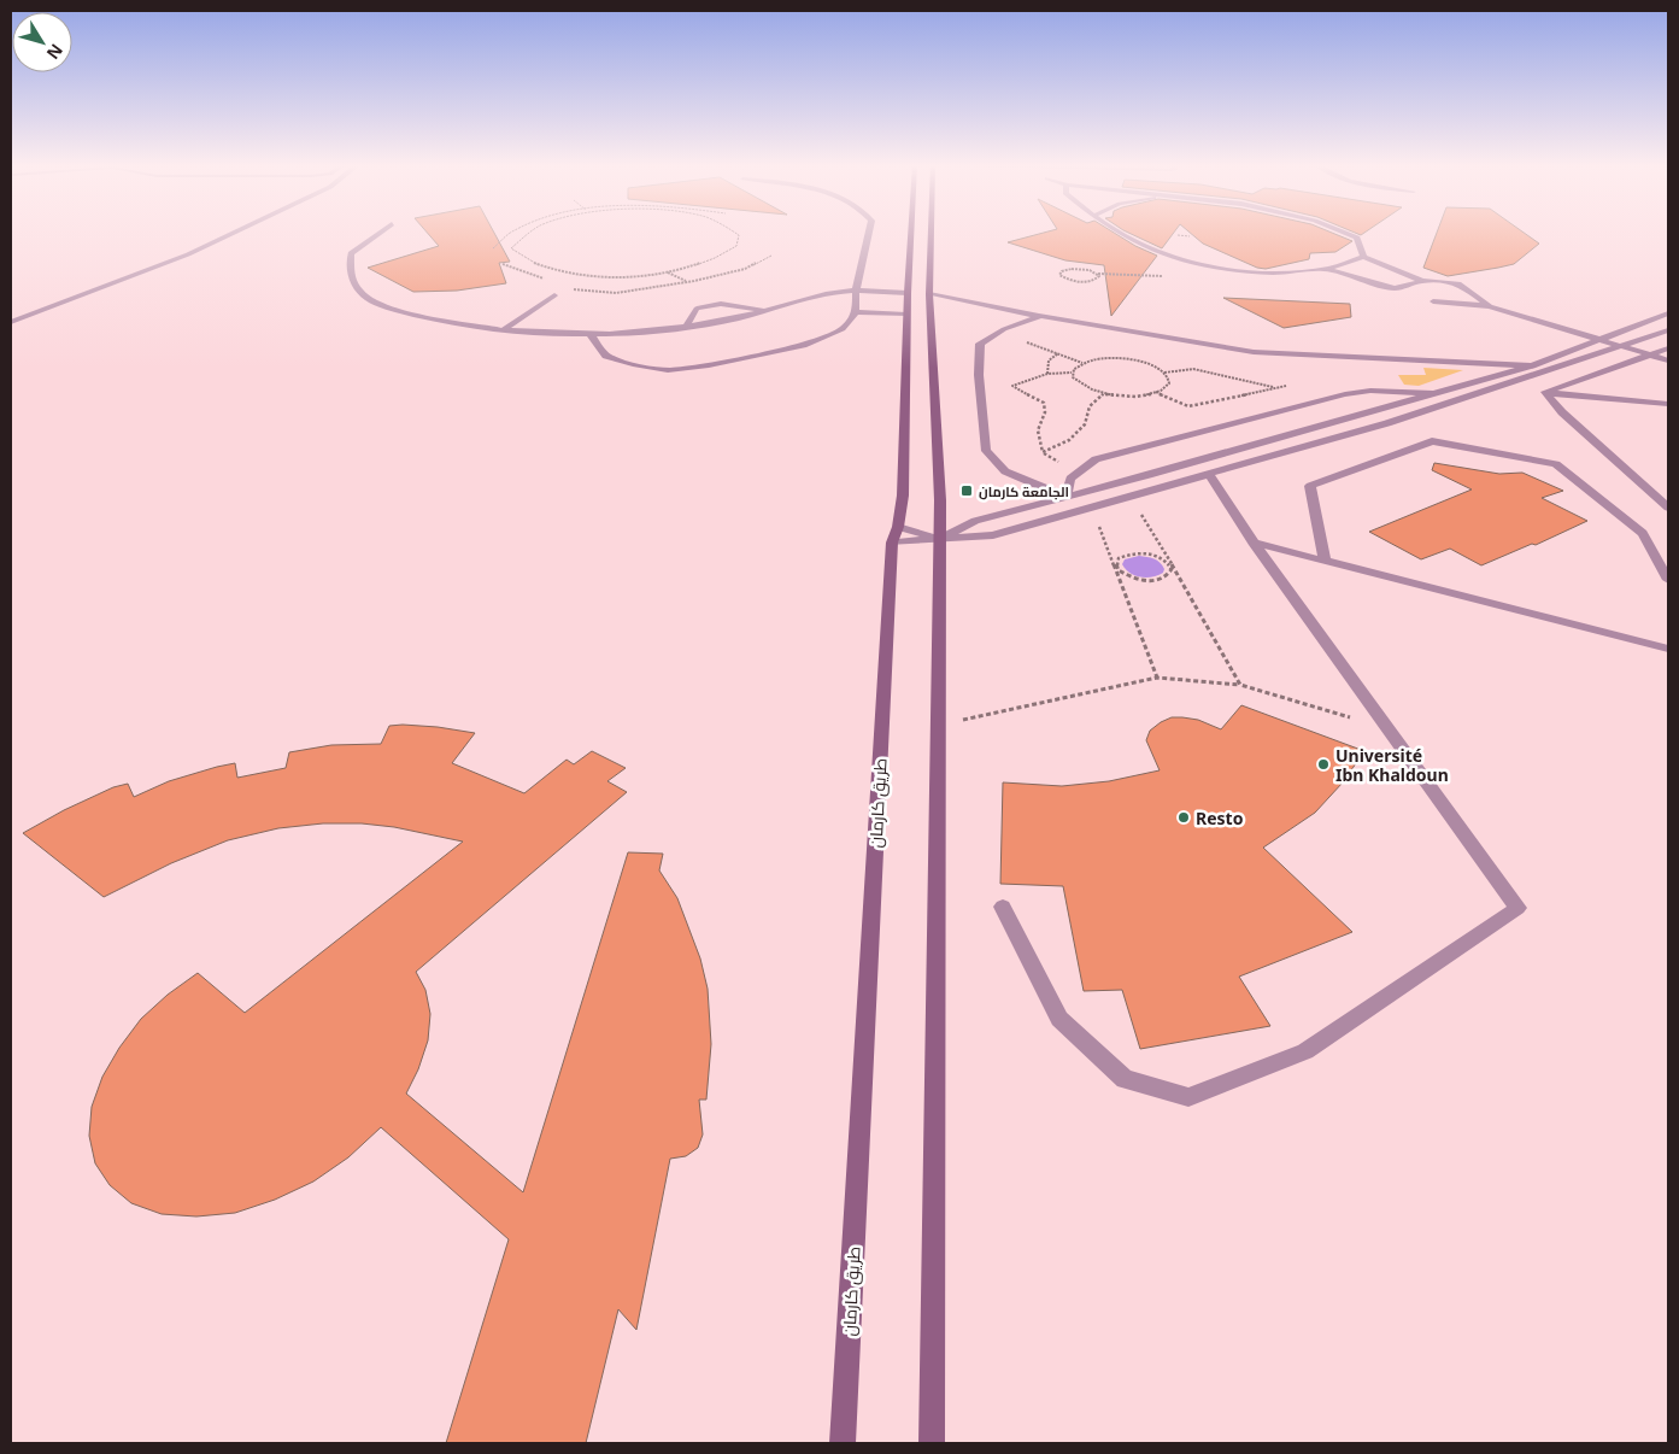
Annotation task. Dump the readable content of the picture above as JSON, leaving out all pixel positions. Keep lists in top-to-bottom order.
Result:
{
  "streets": {
    "street": ["طريق كارمان"]
  },
  "places": {
    "transit": ["الجامعة كارمان"],
    "other": ["Université Ibn Khaldoun", "Resto"]
  },
  "north": "bottom right"
}
